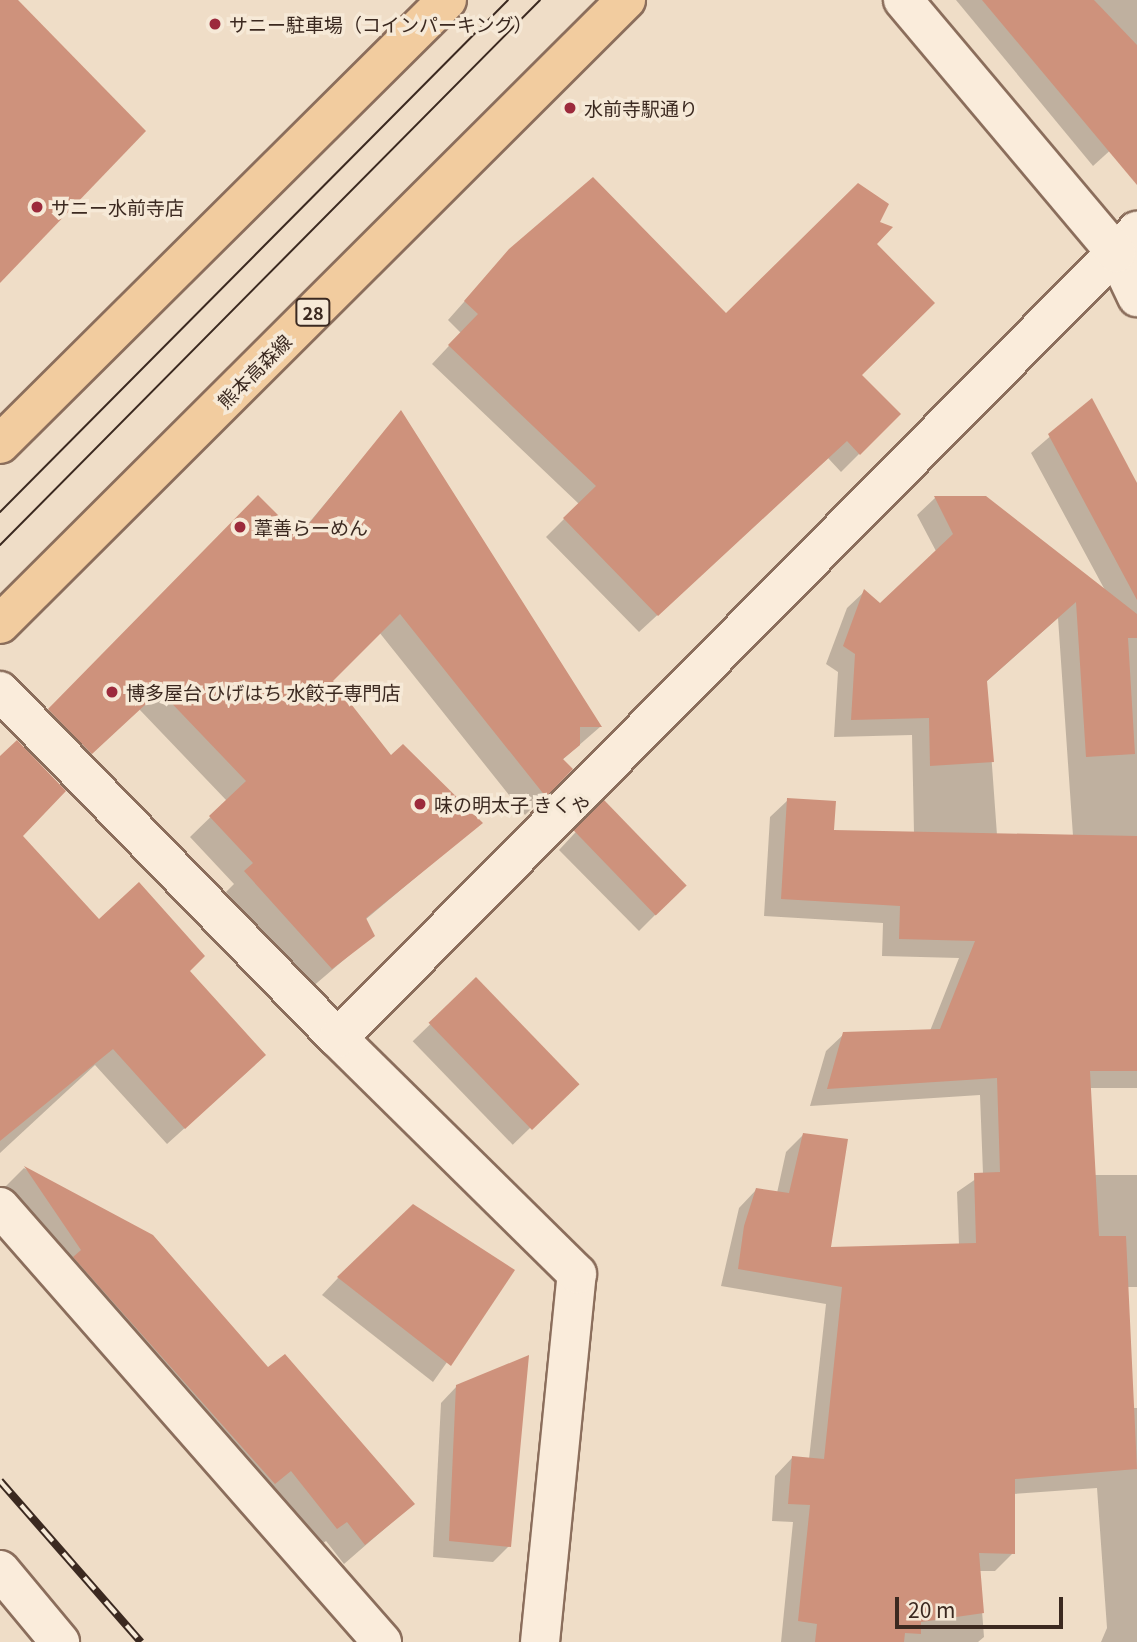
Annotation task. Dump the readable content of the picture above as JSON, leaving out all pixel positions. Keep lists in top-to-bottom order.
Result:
{
  "streets": {
    "main road": ["28", "熊本高森線"]
  },
  "places": [
    "サニー駐車場（コインパーキング）",
    "水前寺駅通り",
    "サニー水前寺店",
    "葦善らーめん",
    "博多屋台 ひげはち 水餃子専門店",
    "味の明太子 きくや"
  ],
  "scale_bar": "20 m"
}
